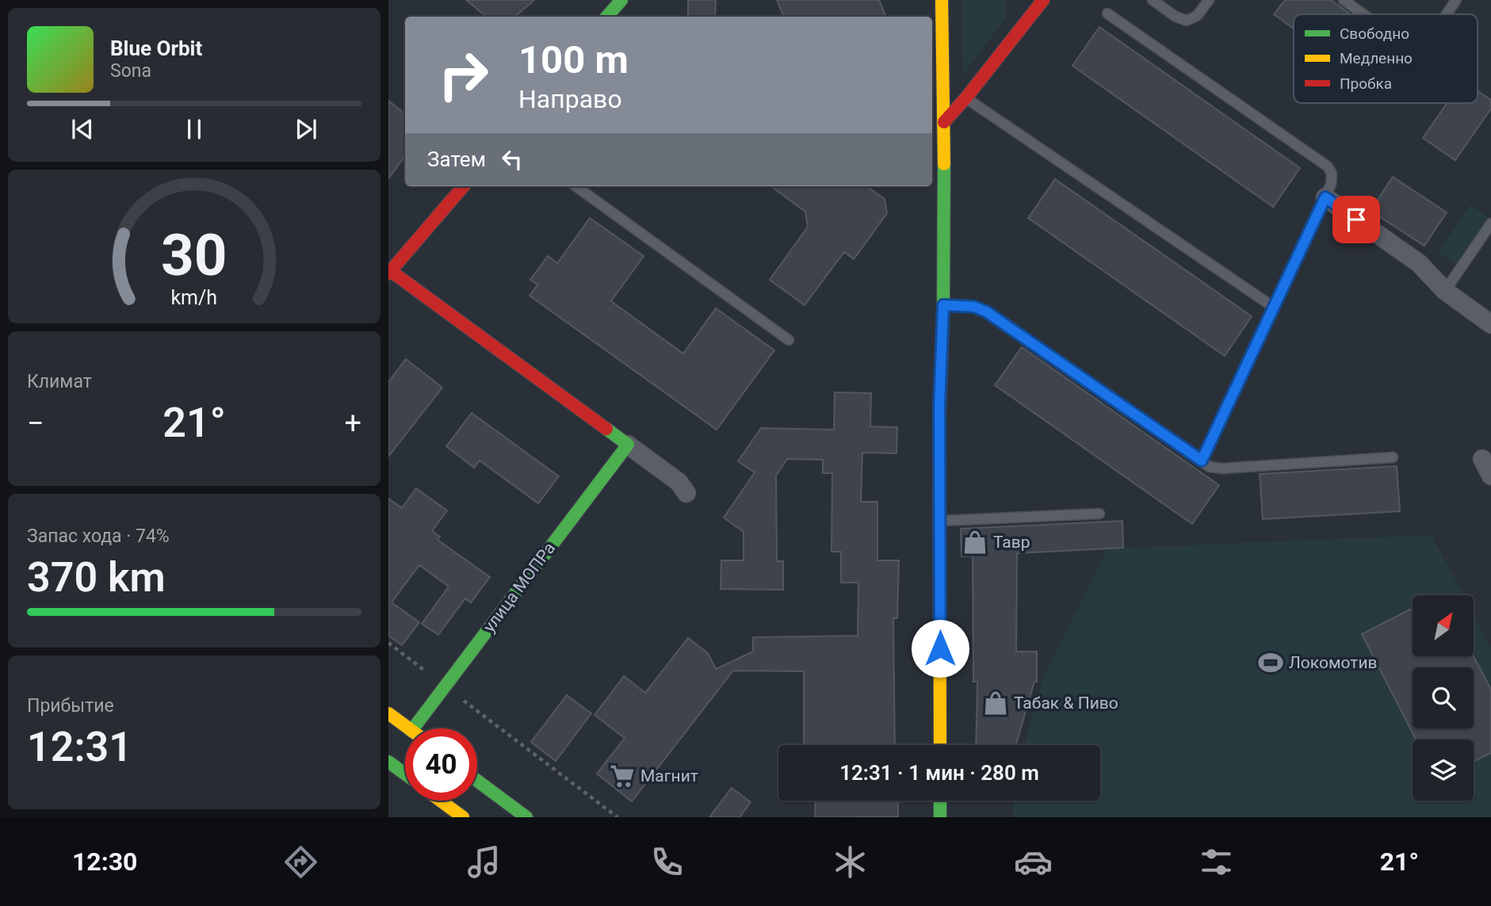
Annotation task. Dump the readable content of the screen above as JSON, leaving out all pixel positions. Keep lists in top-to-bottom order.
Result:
{
  "streets": {
    "street": ["улица МОПРа"]
  },
  "places": {
    "shop": ["Тавр", "Табак & Пиво"],
    "sports": ["Локомотив"],
    "supermarket": ["Магнит"]
  },
  "legend": ["Свободно", "Медленно", "Пробка"],
  "north": "top right",
  "page": {
    "turn": ["100 m", "Направо"],
    "song": ["Blue Orbit", "Sona"],
    "then": "Затем",
    "tile": [
      "Климат",
      ["Запас хода · 74%", "370 km"],
      ["Прибытие", "12:31"]
    ],
    "heat": ["−", "21°", "+"],
    "limit": "40",
    "trip": "12:31 · 1 мин · 280 m",
    "tabs": ["12:30", "21°"],
    "gauge": ["30", "km/h"]
  }
}
